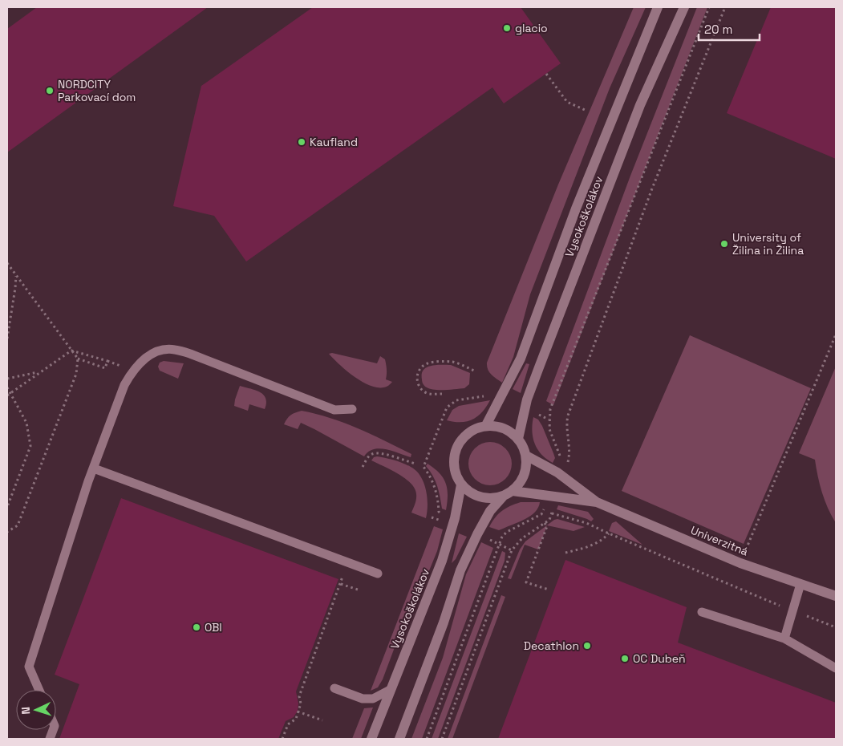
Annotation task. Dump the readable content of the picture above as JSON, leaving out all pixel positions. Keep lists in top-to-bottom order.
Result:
{
  "streets": {
    "street": ["Vysokoškolákov", "Univerzitná"]
  },
  "crossings": [
    ["Vysokoškolákov", "Univerzitná"]
  ],
  "places": [
    "glacio",
    "NORDCITY Parkovací dom",
    "Kaufland",
    "University of Žilina in Žilina",
    "OBI",
    "Decathlon",
    "OC Dubeň"
  ],
  "scale_bar": "20 m",
  "north": "left"
}
